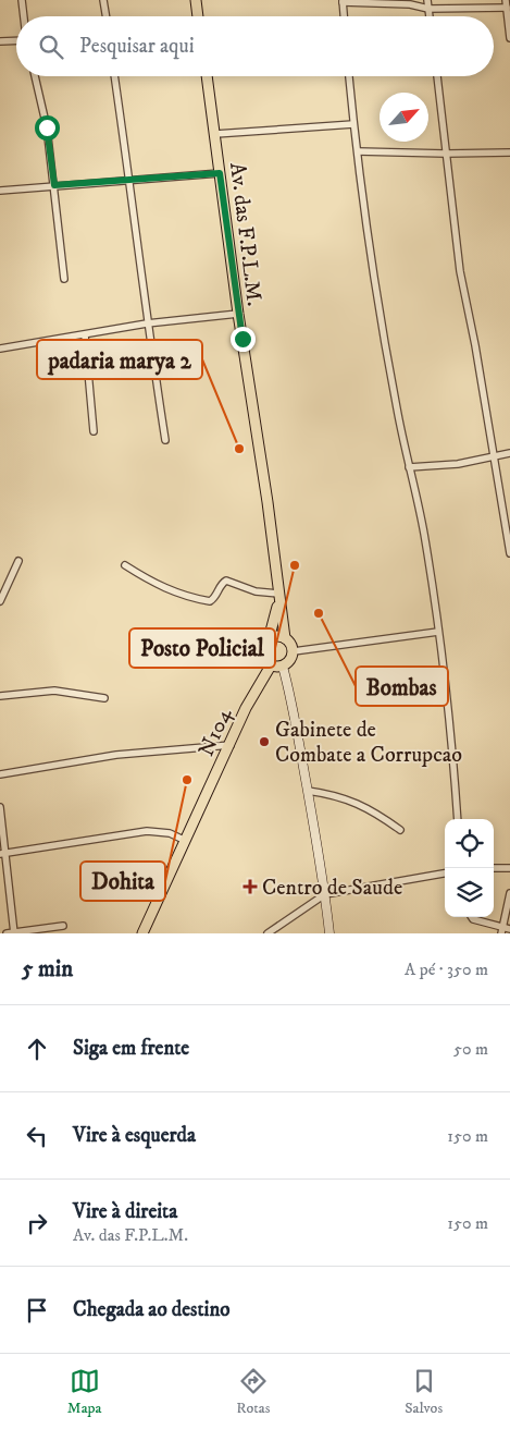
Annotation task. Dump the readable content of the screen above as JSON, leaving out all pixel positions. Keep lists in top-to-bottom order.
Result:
{
  "streets": {
    "main road": ["Av. das F.P.L.M.", "N104"]
  },
  "crossings": [
    ["Av. das F.P.L.M.", "N104"]
  ],
  "places": {
    "other": [
      "padaria marya 2",
      "Posto Policial",
      "Bombas",
      "Gabinete de Combate a Corrupcao",
      "Dohita"
    ],
    "health": ["Centro de Saude"]
  },
  "north": "top right",
  "page": {
    "search": "Pesquisar aqui",
    "heading": ["5 min", "A pé · 350 m"],
    "list": [
      ["Siga em frente", "50 m"],
      ["Vire à esquerda", "150 m"],
      ["Vire à direita", "Av. das F.P.L.M.", "150 m"],
      "Chegada ao destino"
    ],
    "nav": ["Mapa", "Rotas", "Salvos"]
  }
}
